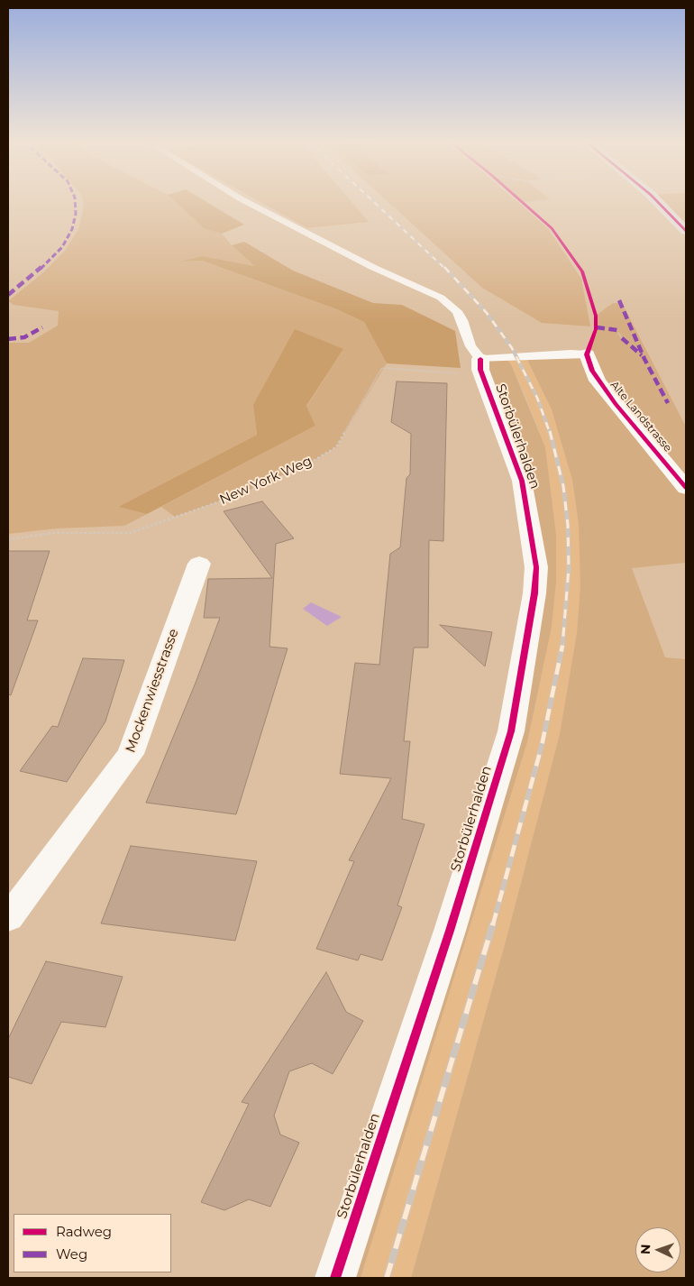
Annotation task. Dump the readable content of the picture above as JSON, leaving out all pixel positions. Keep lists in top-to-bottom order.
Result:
{
  "streets": {
    "street": ["Alte Landstrasse", "Storbülerhalden", "Mockenwiesstrasse"],
    "path": ["New York Weg"]
  },
  "crossings": [
    ["Storbülerhalden", "New York Weg"]
  ],
  "legend": ["Radweg", "Weg"],
  "north": "left"
}
